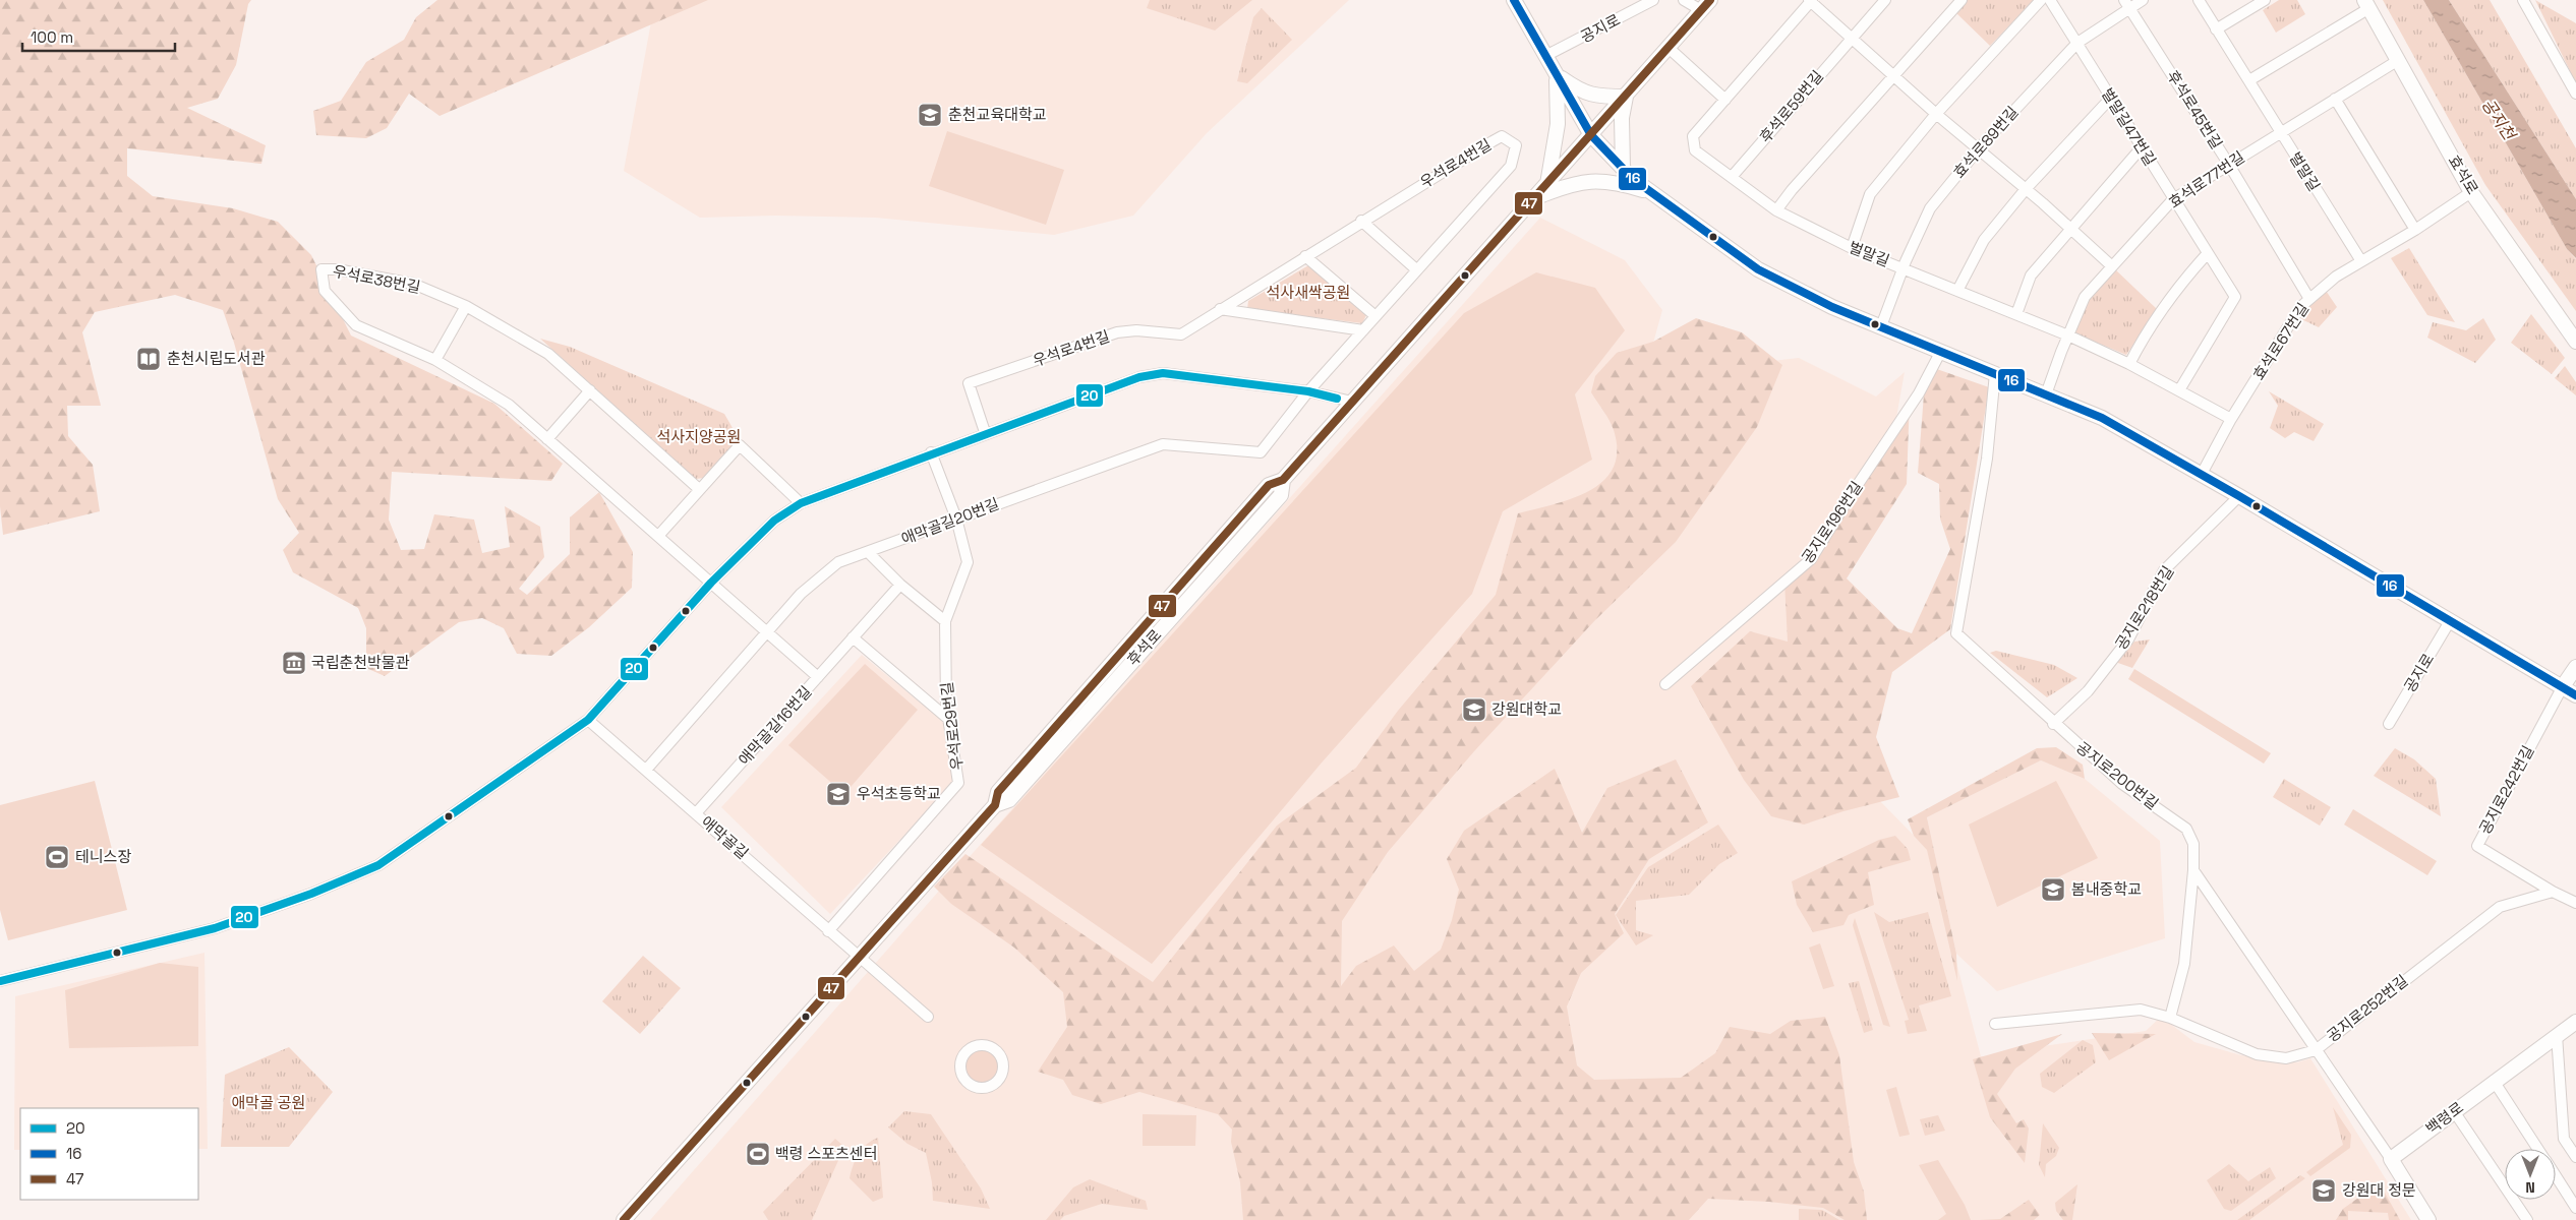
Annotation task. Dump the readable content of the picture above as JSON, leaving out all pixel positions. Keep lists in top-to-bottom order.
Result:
{
  "streets": {
    "street": [
      "공지로",
      "후석로59번길",
      "후석로45번길",
      "벌말길47번길",
      "효석로89번길",
      "우석로4번길",
      "벌말길",
      "효석로",
      "효석로77번길",
      "우석로38번길",
      "효석로67번길",
      "애막골길20번길",
      "공지로196번길",
      "공지로218번길",
      "후석로",
      "애막골길16번길",
      "우석로29번길",
      "공지로200번길",
      "공지로242번길",
      "애막골길",
      "공지로252번길",
      "백령로"
    ]
  },
  "crossings": [
    ["후석로59번길", "벌말길"],
    ["후석로45번길", "효석로89번길"],
    ["후석로45번길", "효석로77번길"],
    ["후석로45번길", "효석로67번길"],
    ["벌말길47번길", "효석로89번길"],
    ["벌말길47번길", "벌말길"],
    ["벌말길47번길", "효석로77번길"],
    ["효석로89번길", "벌말길"],
    ["우석로4번길", "애막골길20번길"],
    ["벌말길", "효석로77번길"],
    ["벌말길", "효석로67번길"],
    ["효석로", "효석로77번길"],
    ["효석로", "효석로67번길"],
    ["우석로38번길", "애막골길20번길"],
    ["우석로38번길", "애막골길16번길"],
    ["애막골길20번길", "우석로29번길"],
    ["애막골길20번길", "애막골길"],
    ["공지로218번길", "공지로200번길"],
    ["후석로", "애막골길"],
    ["애막골길16번길", "애막골길"],
    ["우석로29번길", "애막골길"],
    ["공지로242번길", "공지로252번길"]
  ],
  "water": ["공지천"],
  "parks": ["석사새싹공원", "석사지양공원", "애막골 공원"],
  "places": {
    "school or university": [
      "춘천교육대학교",
      "강원대학교",
      "우석초등학교",
      "봄내중학교",
      "강원대 정문"
    ],
    "library": ["춘천시립도서관"],
    "museum": ["국립춘천박물관"],
    "sports": ["테니스장", "백령 스포츠센터"]
  },
  "lines": ["transit line 16", "transit line 47", "transit line 20"],
  "legend": ["20", "16", "47"],
  "scale_bar": "100 m",
  "north": "bottom"
}
